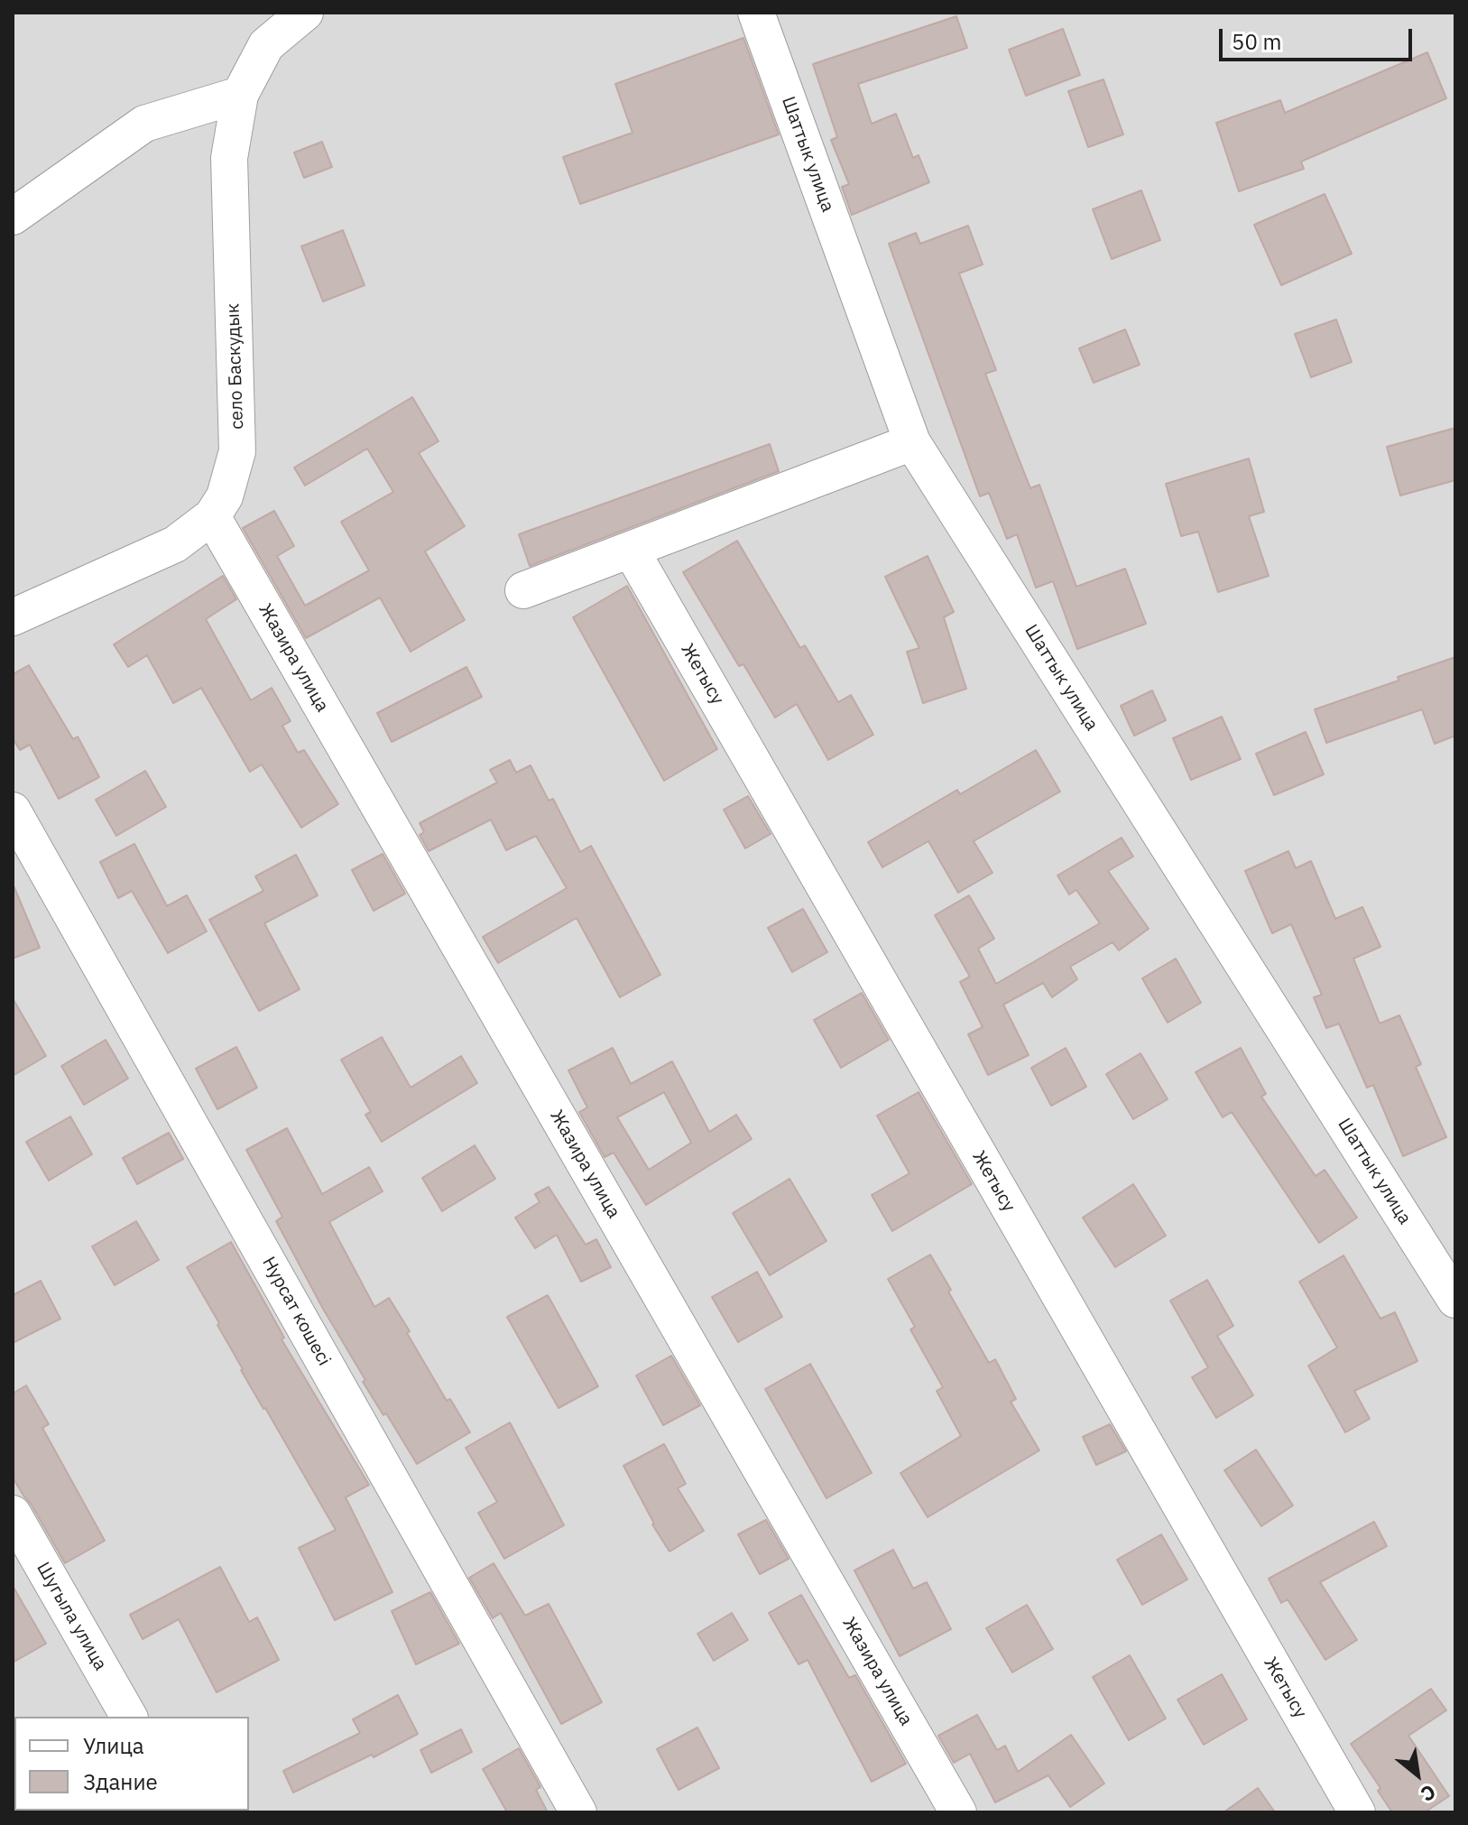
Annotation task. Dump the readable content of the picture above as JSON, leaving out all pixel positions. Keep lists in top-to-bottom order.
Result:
{
  "streets": {
    "street": [
      "Шаттык улица",
      "село Баскудык",
      "Жазира улица",
      "Жетысу",
      "Нурсат кошесi",
      "Шугыла улица"
    ]
  },
  "crossings": [
    ["село Баскудык", "Жазира улица"]
  ],
  "legend": ["Улица", "Здание"],
  "scale_bar": "50 m",
  "north": "bottom right"
}
